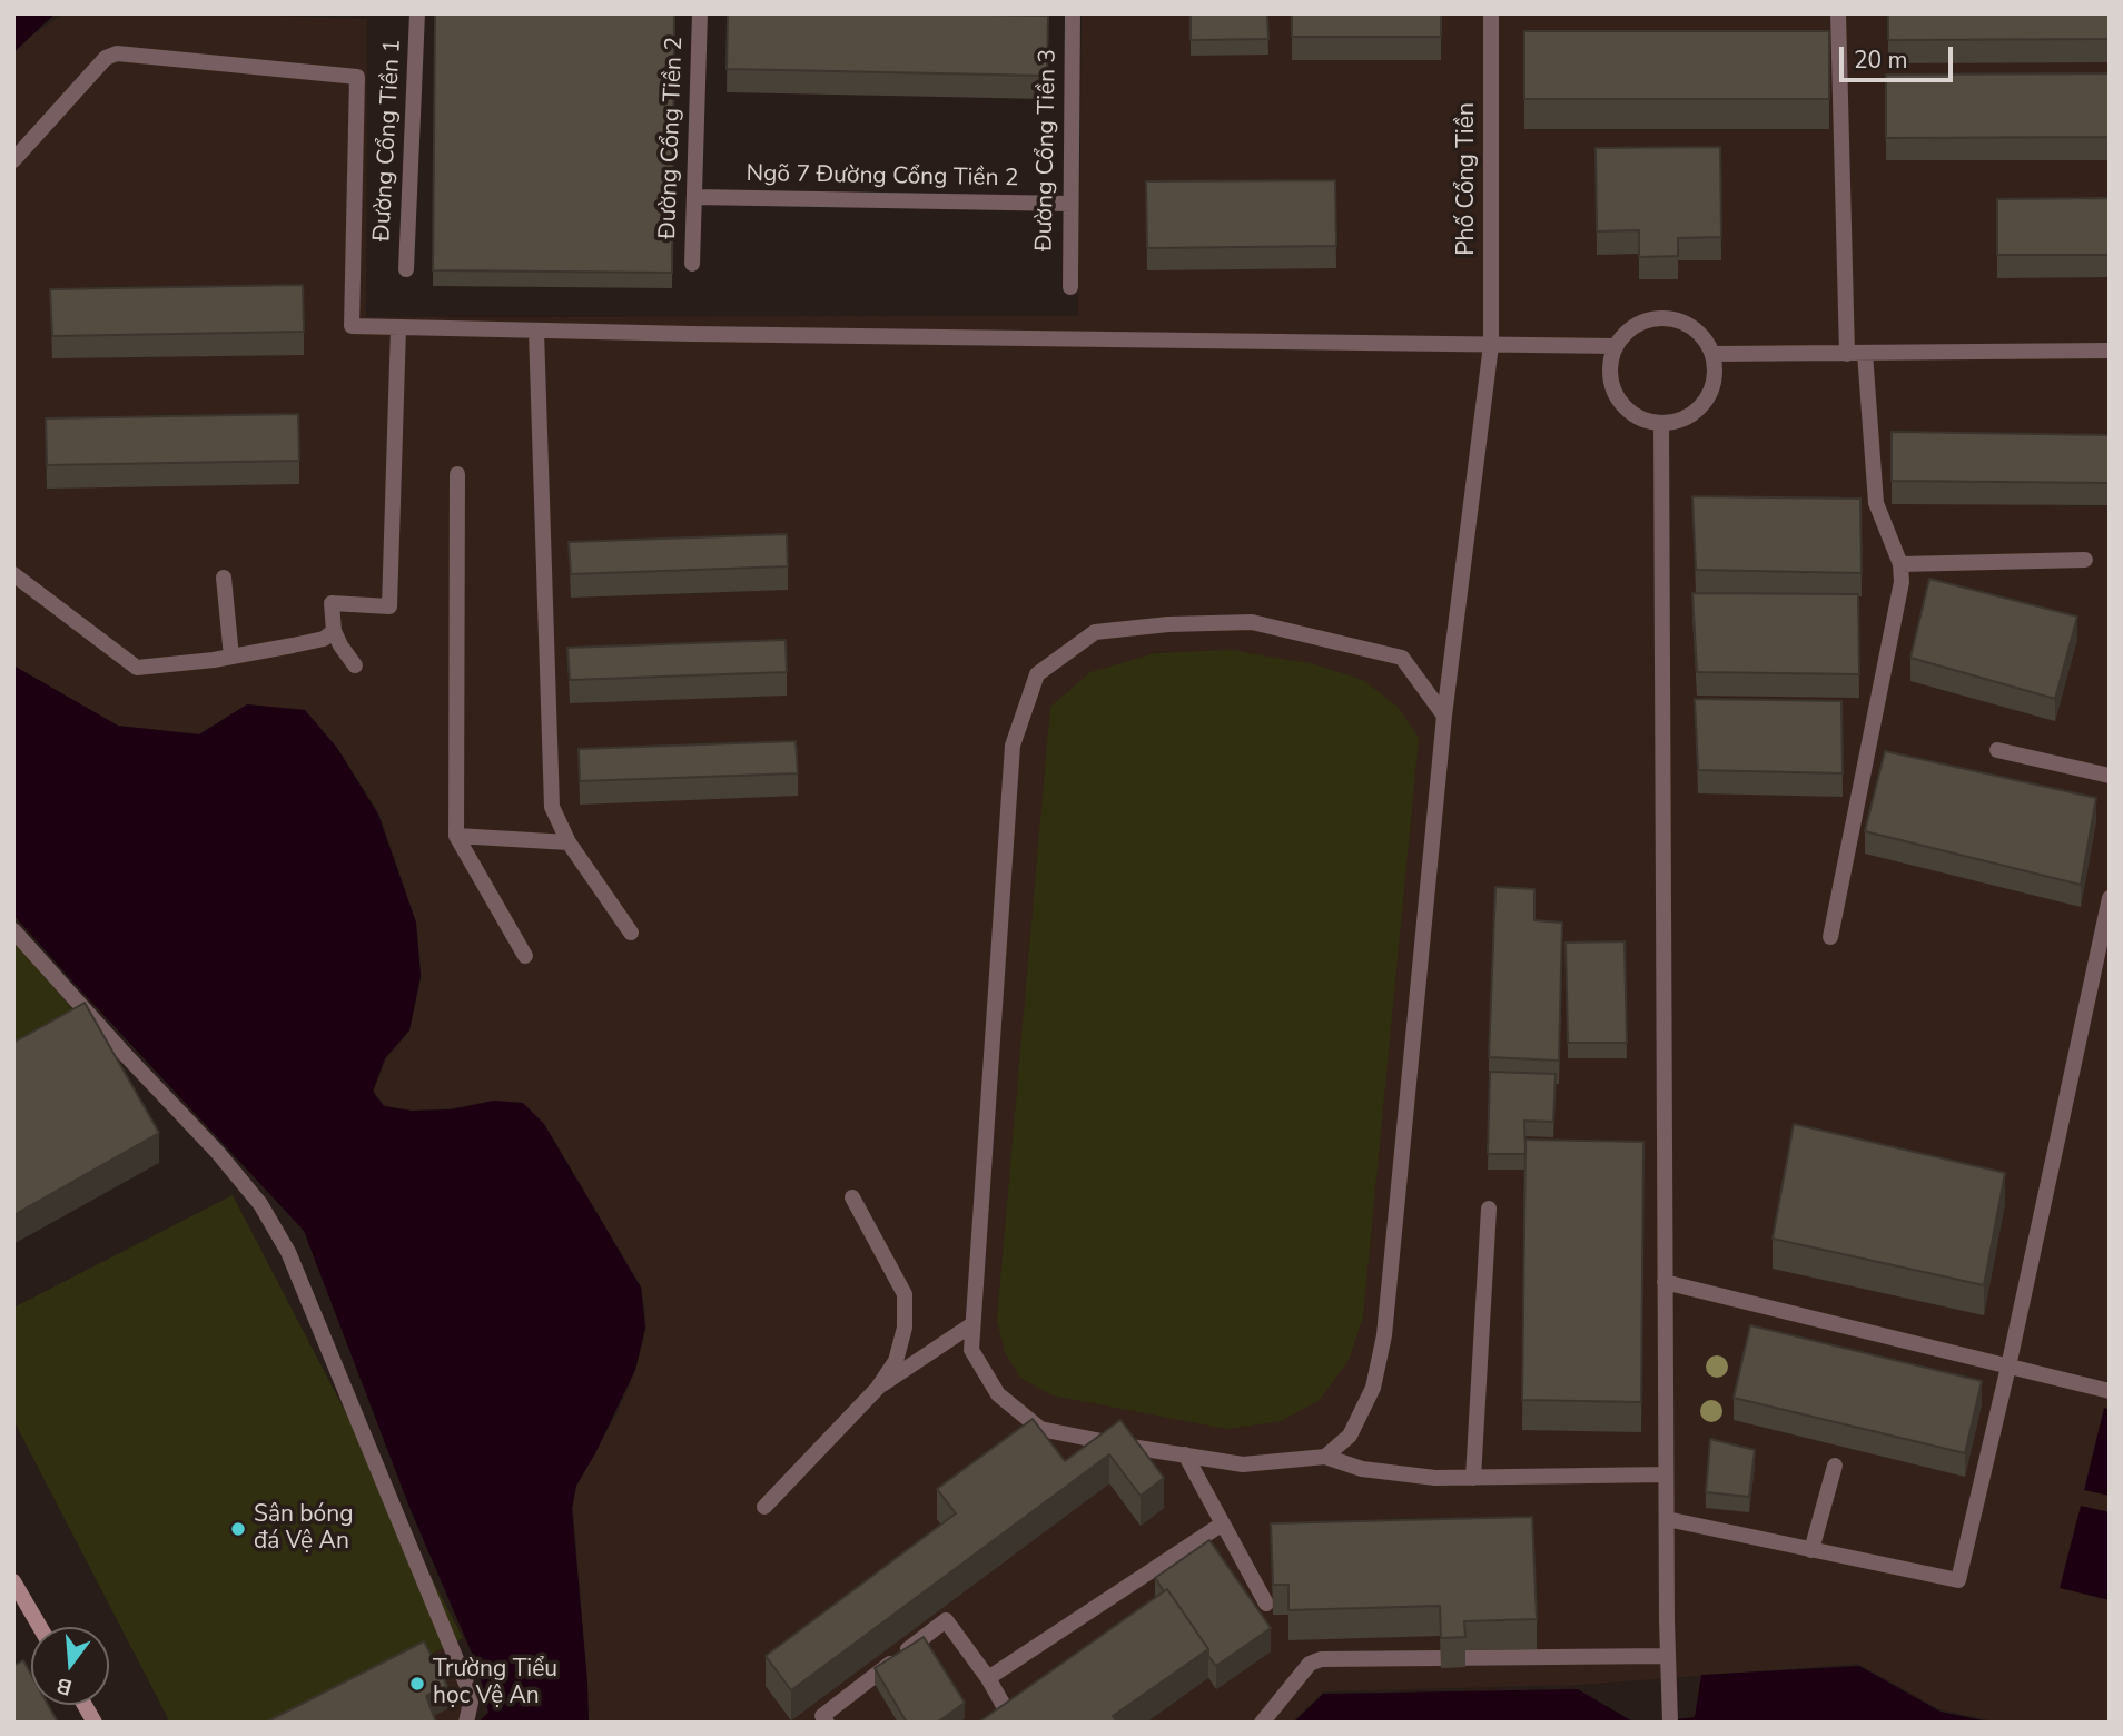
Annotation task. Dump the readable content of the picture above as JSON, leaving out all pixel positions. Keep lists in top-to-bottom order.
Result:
{
  "streets": {
    "street": [
      "Đường Cổng Tiền 2",
      "Đường Cổng Tiền 1",
      "Đường Cổng Tiền 3",
      "Ngõ 7 Đường Cổng Tiền 2",
      "Phố Cổng Tiền"
    ]
  },
  "crossings": [
    ["Đường Cổng Tiền 2", "Ngõ 7 Đường Cổng Tiền 2"],
    ["Đường Cổng Tiền 3", "Ngõ 7 Đường Cổng Tiền 2"]
  ],
  "places": ["Sân bóng đá Vệ An", "Trường Tiểu học Vệ An"],
  "scale_bar": "20 m",
  "north": "bottom"
}
